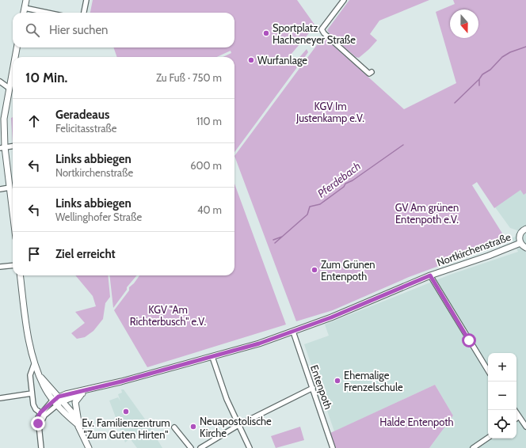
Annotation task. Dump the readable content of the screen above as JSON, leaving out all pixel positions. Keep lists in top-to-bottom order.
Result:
{
  "streets": {
    "main road": ["Nortkirchenstraße"],
    "street": ["Entenpoth"]
  },
  "crossings": [
    ["Nortkirchenstraße", "Entenpoth"]
  ],
  "water": ["Pferdebach"],
  "parks": [
    "KGV Im Justenkamp e.V.",
    "GV Am grünen Entenpoth e.V.",
    "KGV \"Am Richterbusch\" e.V.",
    "Halde Entenpoth"
  ],
  "places": [
    "Sportplatz Hacheneyer Straße",
    "Wurfanlage",
    "Zum Grünen Entenpoth",
    "Ehemalige Frenzelschule",
    "Ev. Familienzentrum \"Zum Guten Hirten\"",
    "Neuapostolische Kirche"
  ],
  "north": "bottom",
  "page": {
    "search": "Hier suchen",
    "heading": ["10 Min.", "Zu Fuß · 750 m"],
    "list": [
      ["Geradeaus", "Felicitasstraße", "110 m"],
      ["Links abbiegen", "Nortkirchenstraße", "600 m"],
      ["Links abbiegen", "Wellinghofer Straße", "40 m"],
      "Ziel erreicht"
    ],
    "map_buttons": ["+", "−"]
  }
}
